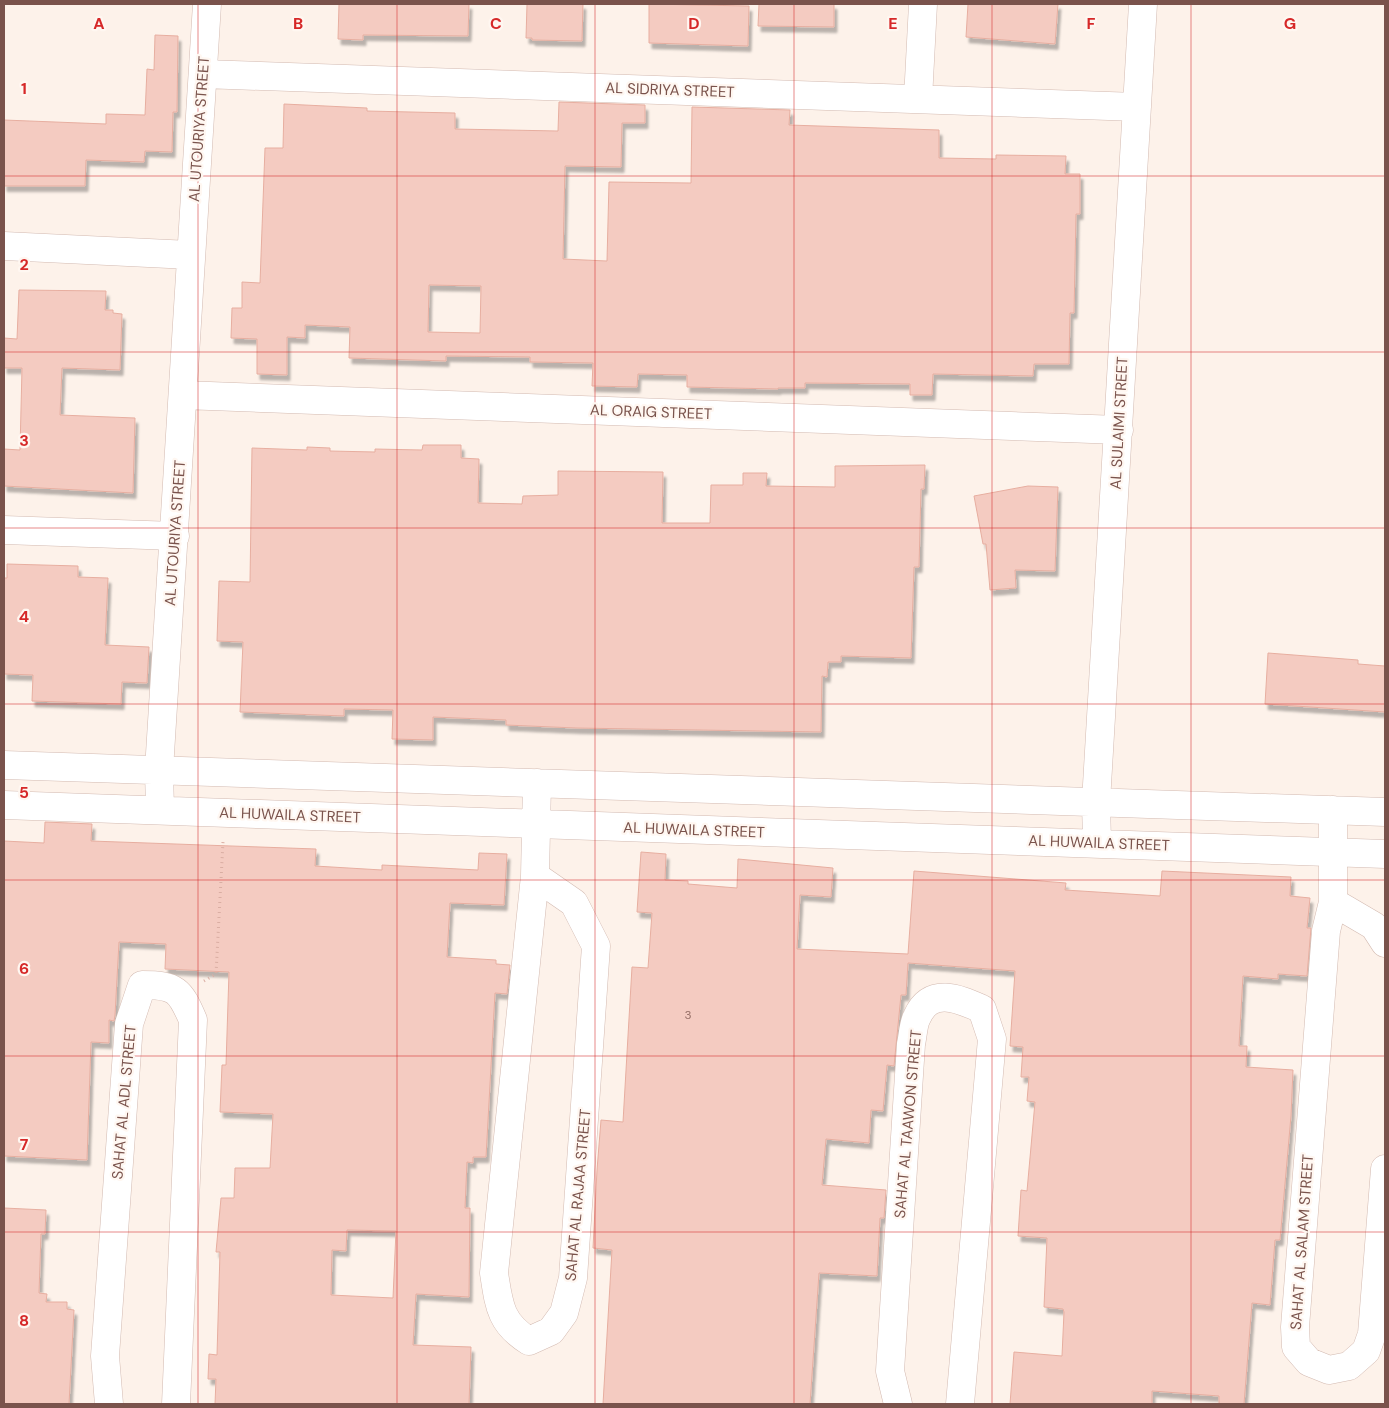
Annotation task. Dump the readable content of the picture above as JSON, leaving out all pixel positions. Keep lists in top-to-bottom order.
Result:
{
  "streets": {
    "street": [
      "AL SIDRIYA STREET",
      "AL UTOURIYA STREET",
      "AL ORAIG STREET",
      "AL SULAIMI STREET",
      "AL HUWAILA STREET",
      "SAHAT AL ADL STREET",
      "SAHAT AL TAAWON STREET",
      "SAHAT AL RAJAA STREET",
      "SAHAT AL SALAM STREET"
    ]
  },
  "crossings": [
    ["AL SIDRIYA STREET", "AL UTOURIYA STREET"],
    ["AL SIDRIYA STREET", "AL SULAIMI STREET"],
    ["AL UTOURIYA STREET", "AL ORAIG STREET"],
    ["AL UTOURIYA STREET", "AL HUWAILA STREET"],
    ["AL ORAIG STREET", "AL SULAIMI STREET"],
    ["AL SULAIMI STREET", "AL HUWAILA STREET"],
    ["AL HUWAILA STREET", "SAHAT AL RAJAA STREET"],
    ["AL HUWAILA STREET", "SAHAT AL SALAM STREET"]
  ],
  "house_numbers": ["3"],
  "grid": {
    "columns": [
      "A",
      "B",
      "C",
      "D",
      "E",
      "F",
      "G"
    ],
    "rows": [
      "1",
      "2",
      "3",
      "4",
      "5",
      "6",
      "7",
      "8"
    ]
  }
}
